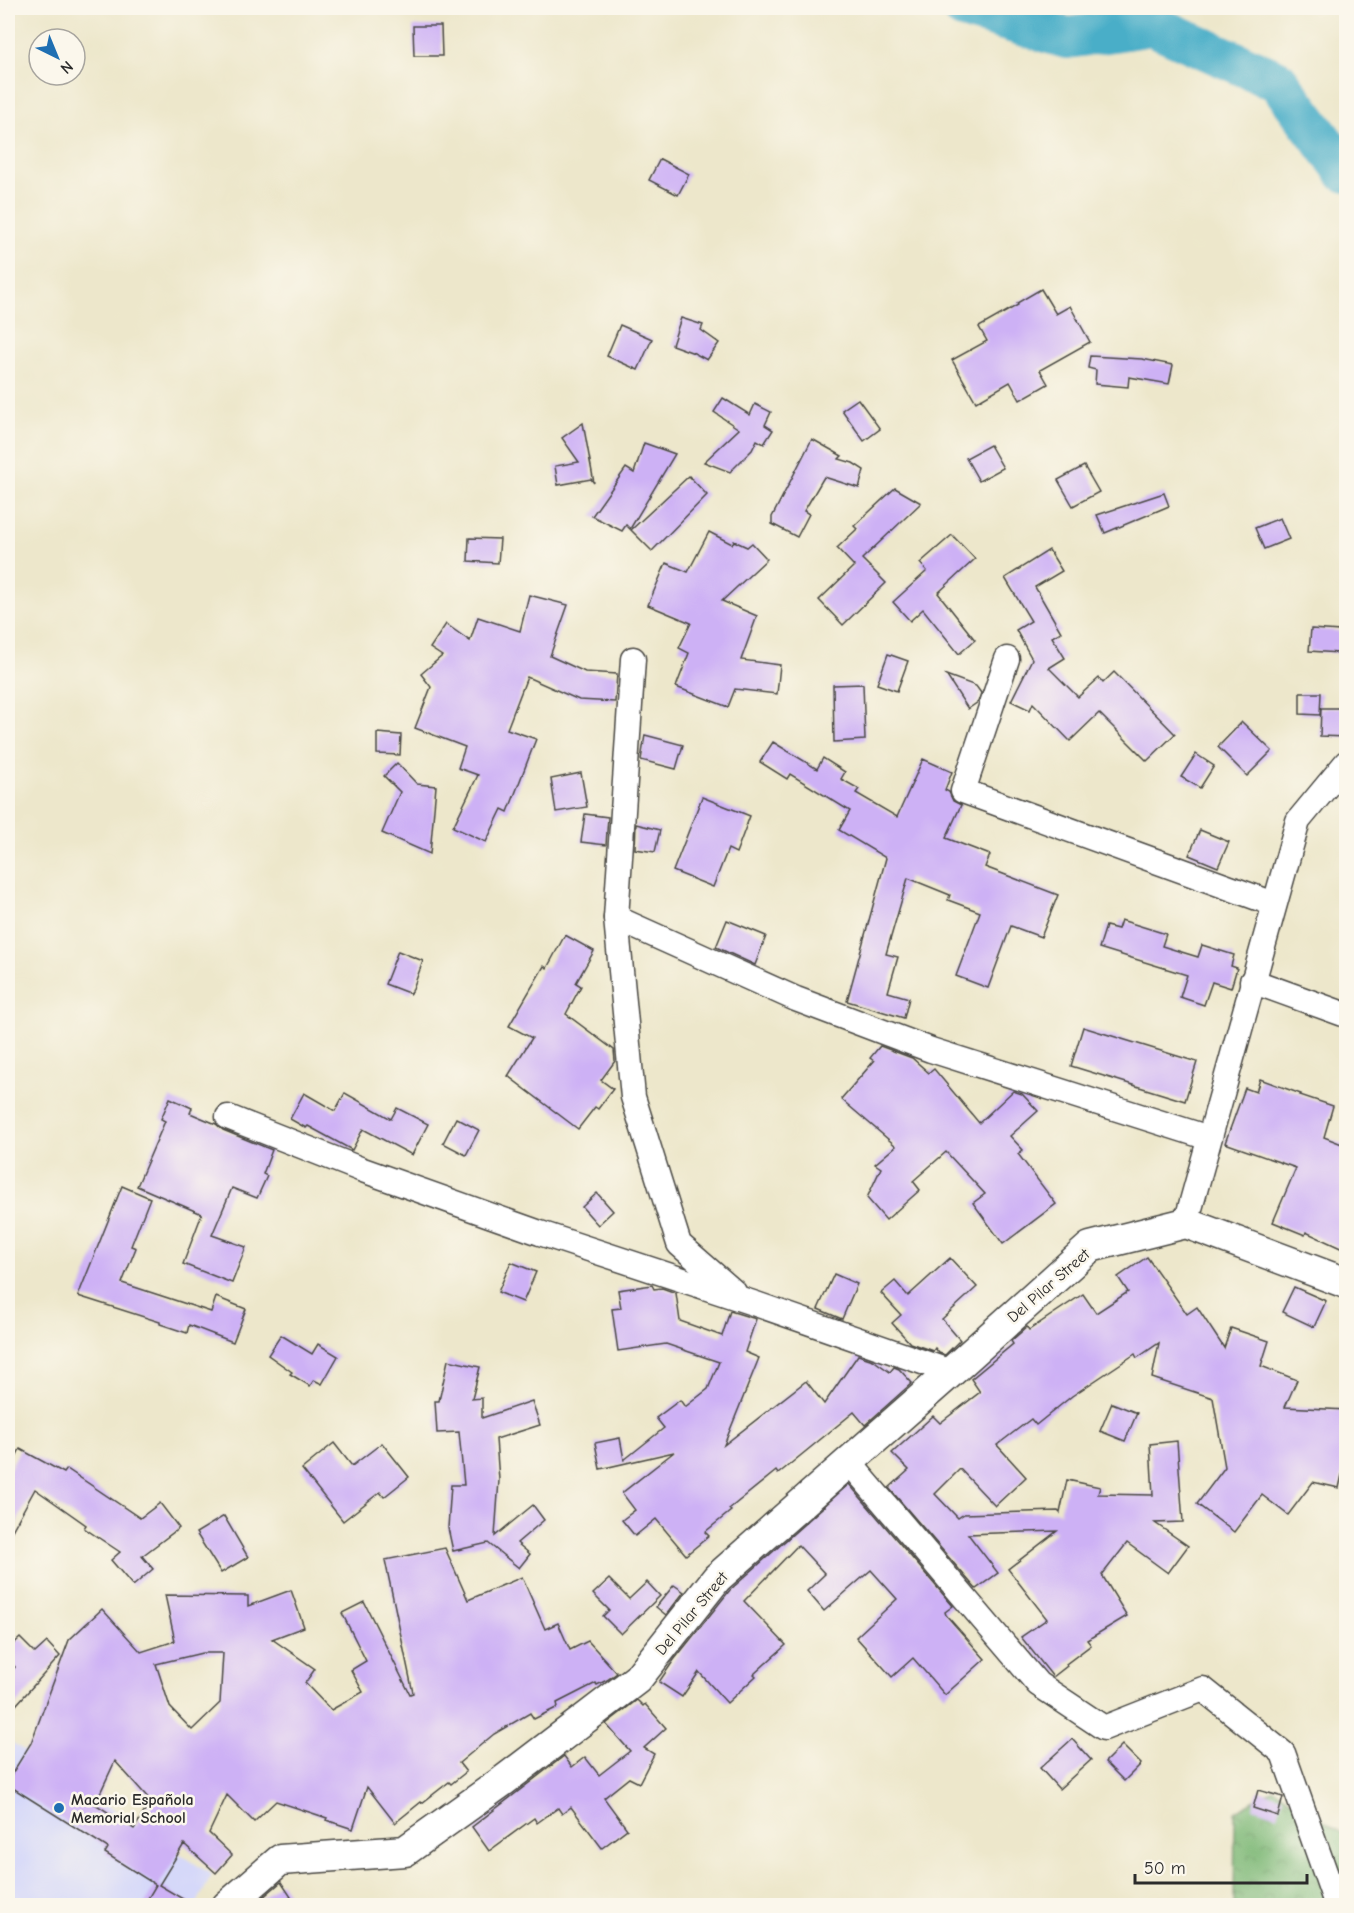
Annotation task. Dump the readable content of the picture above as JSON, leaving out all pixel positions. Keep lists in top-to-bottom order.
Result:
{
  "streets": {
    "street": ["Del Pilar Street"]
  },
  "places": ["Macario Española Memorial School"],
  "scale_bar": "50 m",
  "north": "bottom right"
}
